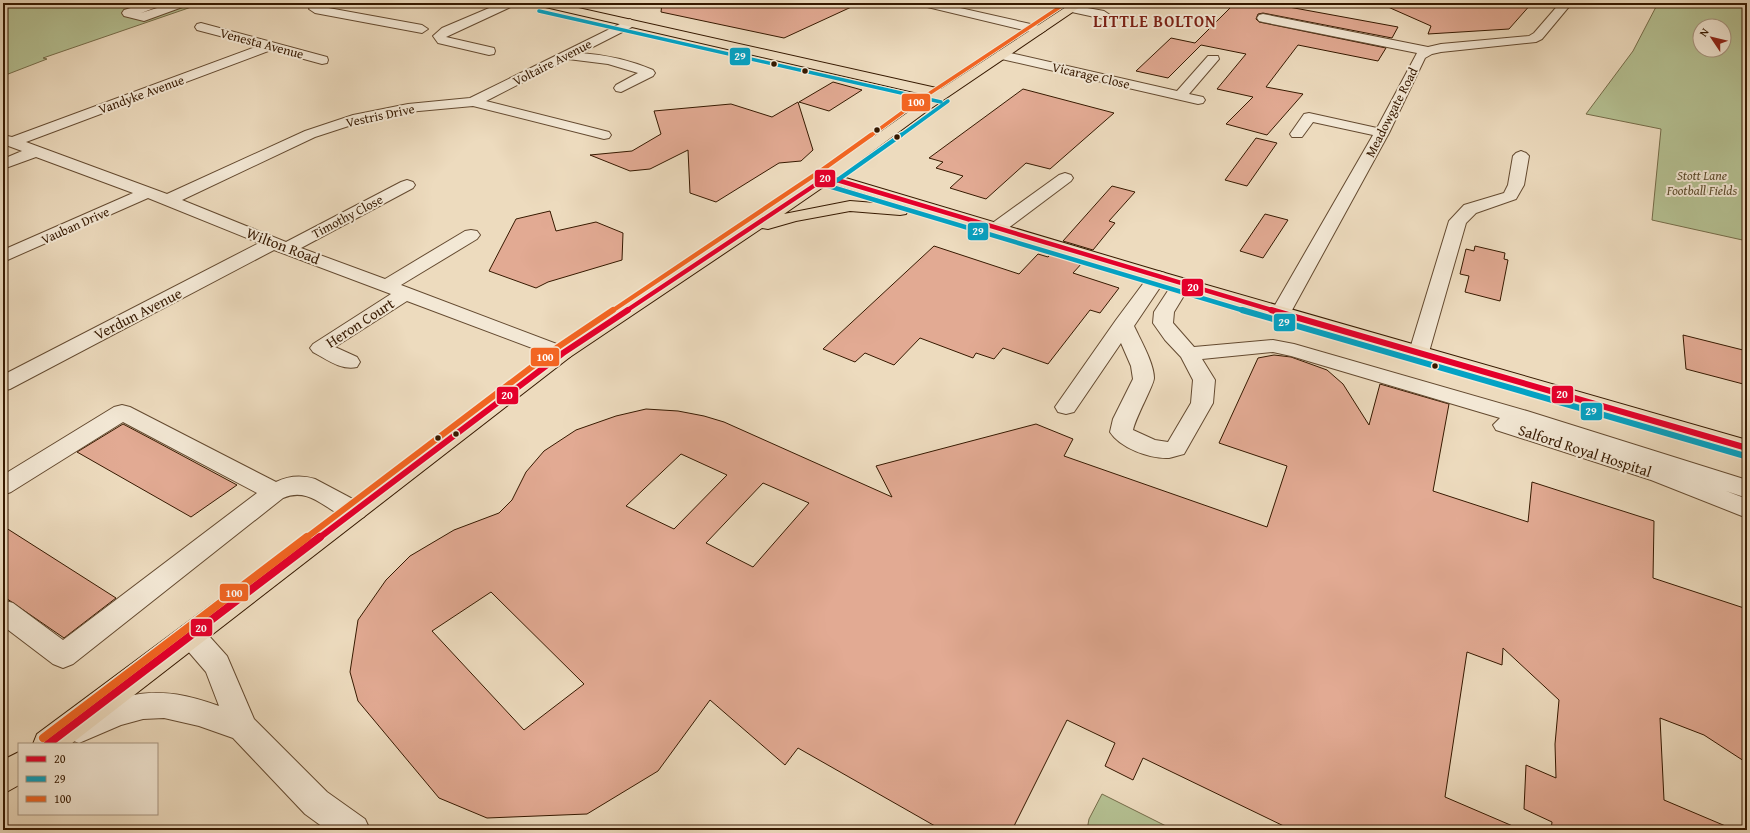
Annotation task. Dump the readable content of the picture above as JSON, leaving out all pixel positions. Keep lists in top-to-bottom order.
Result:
{
  "streets": {
    "street": [
      "Venesta Avenue",
      "Voltaire Avenue",
      "Vicarage Close",
      "Vandyke Avenue",
      "Meadowgate Road",
      "Vestris Drive",
      "Timothy Close",
      "Vauban Drive",
      "Wilton Road",
      "Verdun Avenue",
      "Heron Court",
      "Salford Royal Hospital"
    ]
  },
  "crossings": [
    ["Venesta Avenue", "Vandyke Avenue"],
    ["Voltaire Avenue", "Vestris Drive"],
    ["Vandyke Avenue", "Wilton Road"],
    ["Vestris Drive", "Wilton Road"],
    ["Timothy Close", "Wilton Road"],
    ["Timothy Close", "Verdun Avenue"],
    ["Vauban Drive", "Wilton Road"],
    ["Wilton Road", "Verdun Avenue"],
    ["Wilton Road", "Heron Court"]
  ],
  "districts": ["LITTLE BOLTON"],
  "parks": ["Stott Lane Football Fields"],
  "lines": ["transit line 100", "transit line 29", "transit line 20"],
  "legend": ["20", "29", "100"],
  "north": "top left"
}
